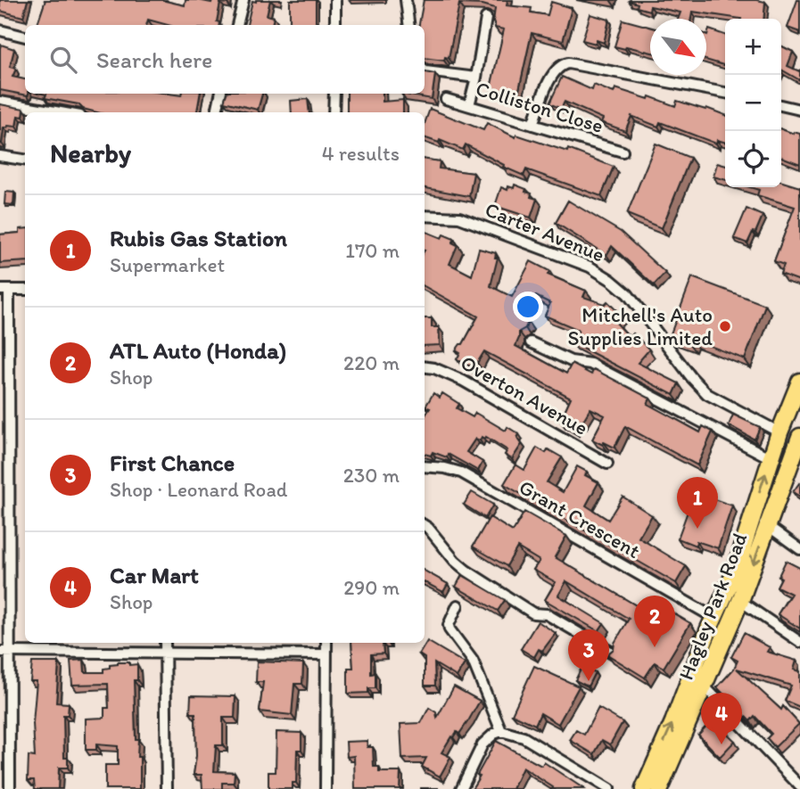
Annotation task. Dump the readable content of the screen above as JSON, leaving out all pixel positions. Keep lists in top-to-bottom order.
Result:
{
  "streets": {
    "main road": ["Hagley Park Road"],
    "street": [
      "Colliston Close",
      "Carter Avenue",
      "Overton Avenue",
      "Grant Crescent"
    ]
  },
  "crossings": [
    ["Carter Avenue", "Hagley Park Road"],
    ["Grant Crescent", "Hagley Park Road"]
  ],
  "places": ["Mitchell's Auto Supplies Limited"],
  "north": "bottom right",
  "page": {
    "map_buttons": ["+", "−"],
    "search": "Search here",
    "heading": ["Nearby", "4 results"],
    "list": [
      {
        "mark": "1",
        "name": "Rubis Gas Station",
        "note": "Supermarket",
        "value": "170 m"
      },
      {
        "mark": "2",
        "name": "ATL Auto (Honda)",
        "note": "Shop",
        "value": "220 m"
      },
      {
        "mark": "3",
        "name": "First Chance",
        "note": "Shop · Leonard Road",
        "value": "230 m"
      },
      {
        "mark": "4",
        "name": "Car Mart",
        "note": "Shop",
        "value": "290 m"
      }
    ],
    "pins": [
      "1",
      "2",
      "3",
      "4"
    ]
  }
}
